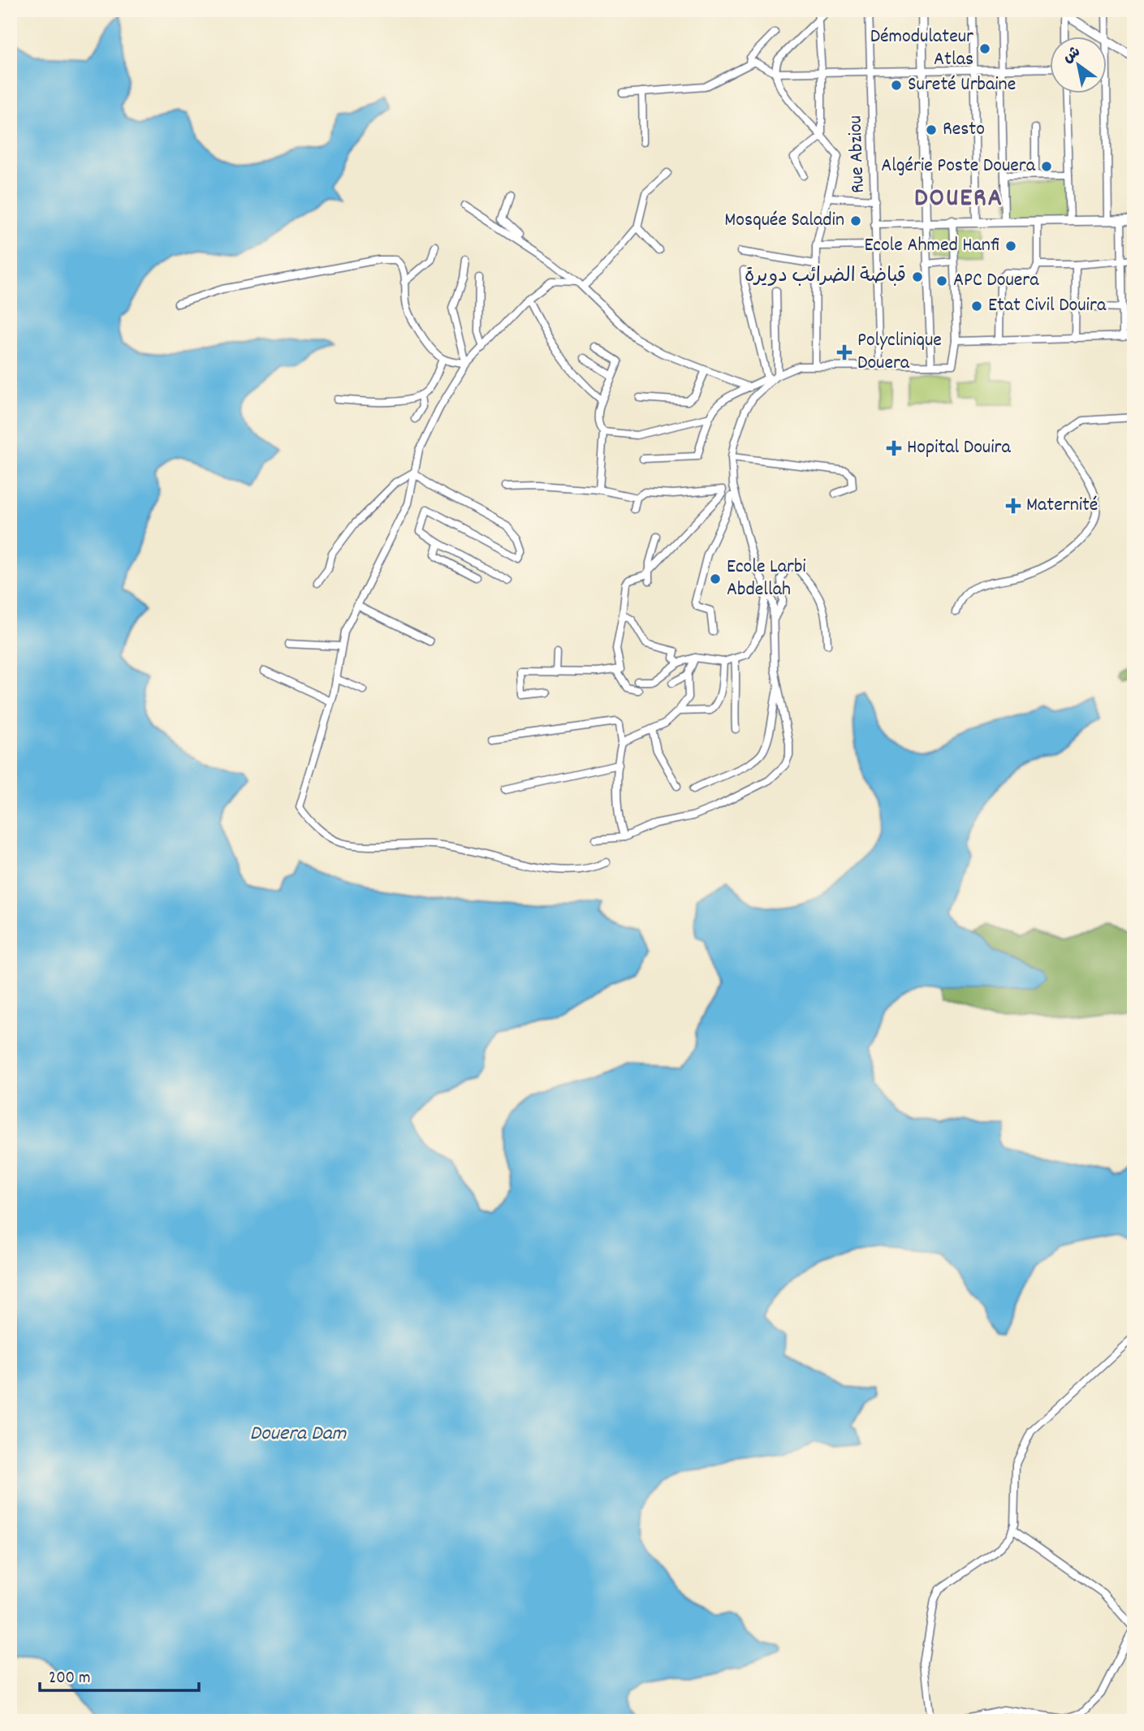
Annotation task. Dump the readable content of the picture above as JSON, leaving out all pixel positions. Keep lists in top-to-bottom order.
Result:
{
  "streets": {
    "street": ["Rue Abziou"]
  },
  "districts": ["DOUERA"],
  "water": ["Douera Dam"],
  "places": {
    "other": [
      "Démodulateur Atlas",
      "Sureté Urbaine",
      "Resto",
      "Algérie Poste Douera",
      "Mosquée Saladin",
      "Ecole Ahmed Hanfi",
      "قباضة الضرائب دويرة",
      "APC Douera",
      "Etat Civil Douira",
      "Ecole Larbi Abdellah"
    ],
    "health": ["Polyclinique Douera", "Hopital Douira", "Maternité"]
  },
  "scale_bar": "200 m",
  "north": "top left"
}
